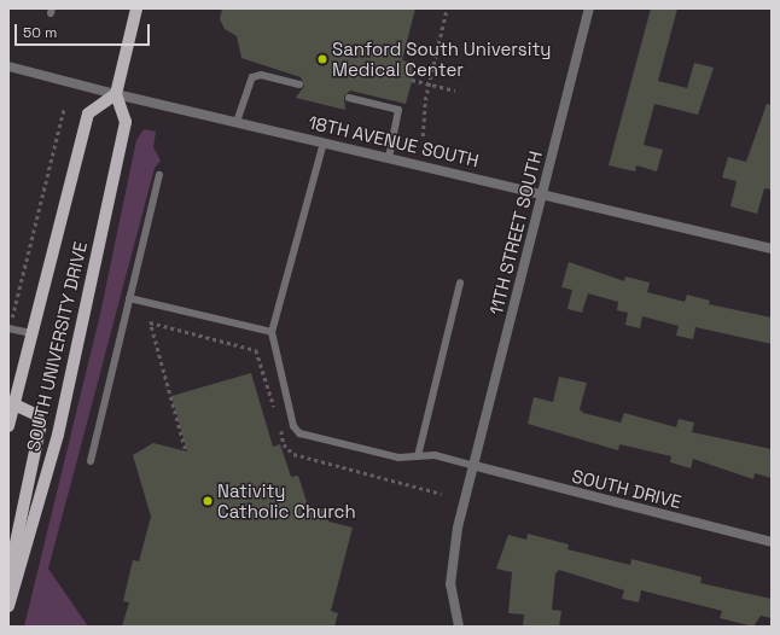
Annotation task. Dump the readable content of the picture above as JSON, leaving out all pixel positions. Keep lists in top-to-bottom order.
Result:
{
  "streets": {
    "main road": ["SOUTH UNIVERSITY DRIVE"],
    "street": ["18TH AVENUE SOUTH", "11TH STREET SOUTH", "SOUTH DRIVE"]
  },
  "crossings": [
    ["18TH AVENUE SOUTH", "11TH STREET SOUTH"],
    ["18TH AVENUE SOUTH", "SOUTH UNIVERSITY DRIVE"],
    ["11TH STREET SOUTH", "SOUTH DRIVE"]
  ],
  "places": ["Sanford South University Medical Center", "Nativity Catholic Church"],
  "scale_bar": "50 m"
}
